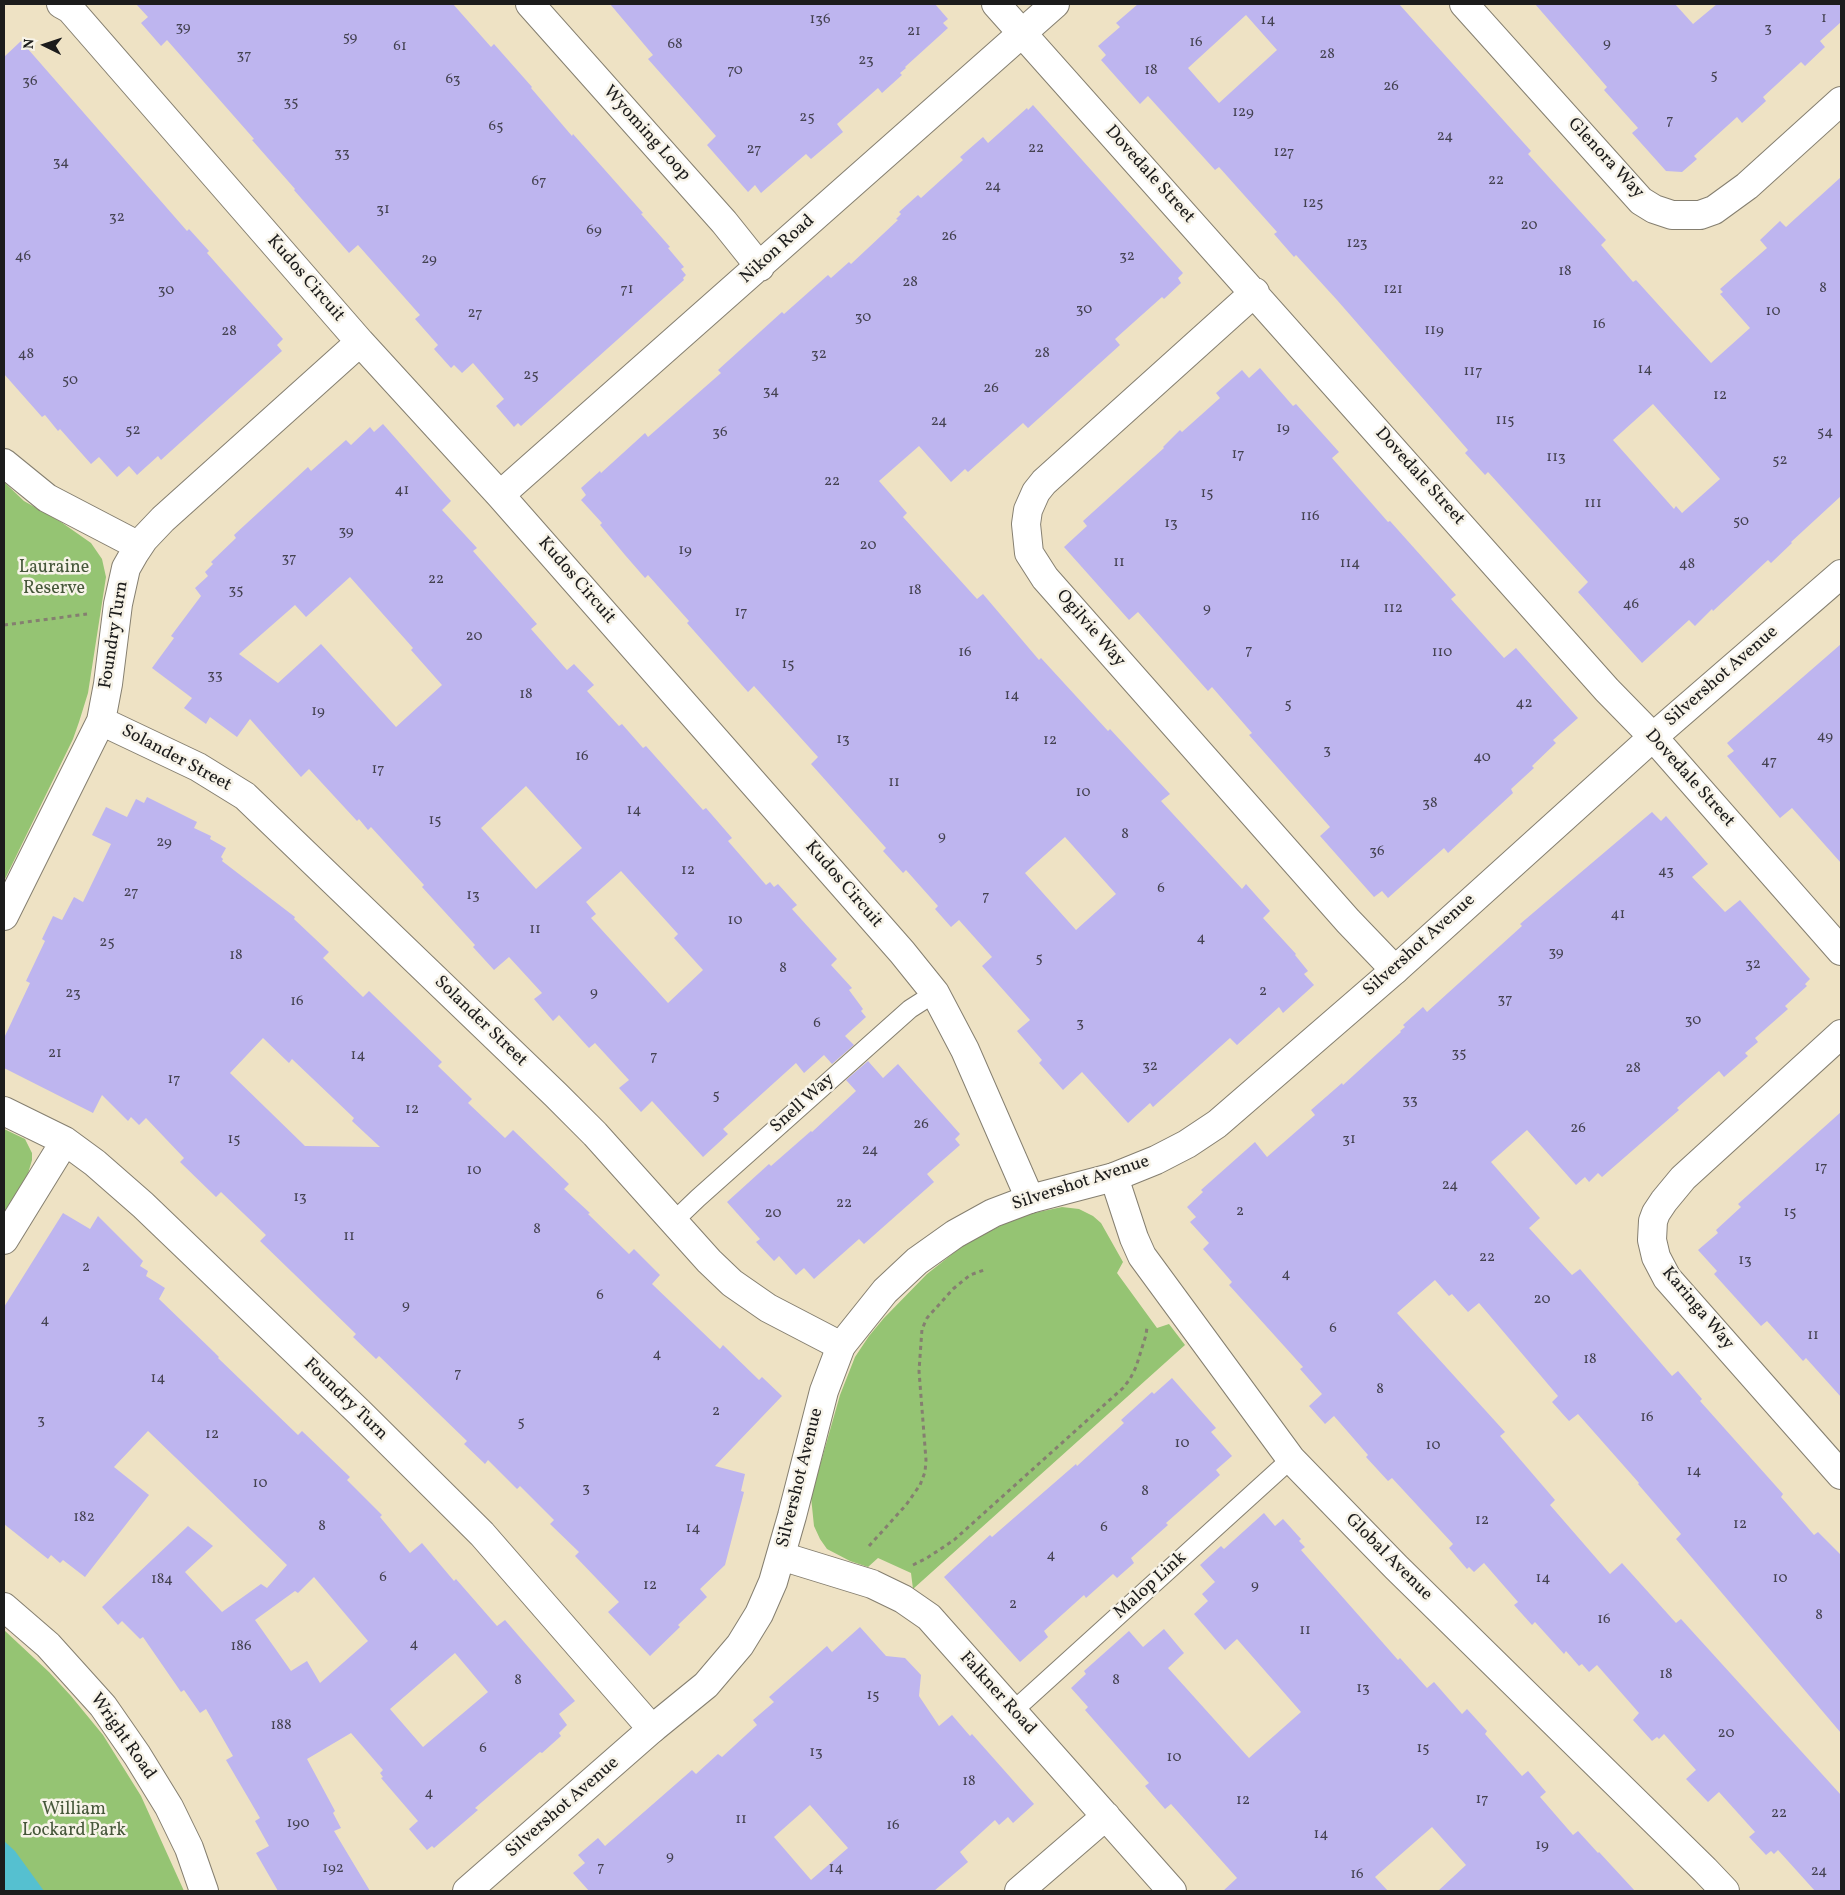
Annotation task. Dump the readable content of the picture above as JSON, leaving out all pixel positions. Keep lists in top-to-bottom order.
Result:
{
  "streets": {
    "street": [
      "Wyoming Loop",
      "Glenora Way",
      "Dovedale Street",
      "Nikon Road",
      "Kudos Circuit",
      "Ogilvie Way",
      "Foundry Turn",
      "Silvershot Avenue",
      "Solander Street",
      "Karinga Way",
      "Global Avenue",
      "Falkner Road",
      "Wright Road"
    ],
    "lane": ["Snell Way", "Malop Link"]
  },
  "crossings": [
    ["Wyoming Loop", "Nikon Road"],
    ["Dovedale Street", "Nikon Road"],
    ["Dovedale Street", "Ogilvie Way"],
    ["Dovedale Street", "Silvershot Avenue"],
    ["Nikon Road", "Kudos Circuit"],
    ["Kudos Circuit", "Foundry Turn"],
    ["Kudos Circuit", "Silvershot Avenue"],
    ["Kudos Circuit", "Snell Way"],
    ["Ogilvie Way", "Silvershot Avenue"],
    ["Foundry Turn", "Silvershot Avenue"],
    ["Foundry Turn", "Solander Street"],
    ["Silvershot Avenue", "Solander Street"],
    ["Silvershot Avenue", "Global Avenue"],
    ["Silvershot Avenue", "Falkner Road"],
    ["Solander Street", "Snell Way"],
    ["Global Avenue", "Malop Link"],
    ["Malop Link", "Falkner Road"]
  ],
  "parks": ["Lauraine Reserve", "William Lockard Park"],
  "house_numbers": [
    "1",
    "136",
    "14",
    "39",
    "3",
    "21",
    "59",
    "16",
    "9",
    "68",
    "61",
    "28",
    "37",
    "23",
    "70",
    "18",
    "5",
    "63",
    "36",
    "26",
    "35",
    "129",
    "25",
    "7",
    "65",
    "24",
    "22",
    "27",
    "127",
    "33",
    "34",
    "22",
    "67",
    "24",
    "125",
    "31",
    "32",
    "20",
    "69",
    "26",
    "123",
    "46",
    "32",
    "29",
    "18",
    "28",
    "8",
    "71",
    "121",
    "30",
    "30",
    "10",
    "27",
    "30",
    "16",
    "119",
    "28",
    "28",
    "48",
    "32",
    "14",
    "117",
    "25",
    "50",
    "26",
    "34",
    "12",
    "115",
    "24",
    "19",
    "52",
    "36",
    "54",
    "17",
    "113",
    "52",
    "22",
    "41",
    "15",
    "111",
    "116",
    "50",
    "13",
    "39",
    "20",
    "19",
    "37",
    "11",
    "114",
    "48",
    "22",
    "35",
    "18",
    "46",
    "9",
    "112",
    "17",
    "20",
    "7",
    "16",
    "110",
    "15",
    "33",
    "18",
    "14",
    "42",
    "5",
    "19",
    "49",
    "13",
    "12",
    "3",
    "16",
    "40",
    "47",
    "17",
    "11",
    "10",
    "38",
    "14",
    "15",
    "8",
    "9",
    "29",
    "36",
    "12",
    "43",
    "6",
    "27",
    "13",
    "7",
    "41",
    "10",
    "11",
    "4",
    "25",
    "39",
    "18",
    "5",
    "32",
    "8",
    "2",
    "9",
    "23",
    "37",
    "16",
    "30",
    "6",
    "3",
    "21",
    "35",
    "14",
    "7",
    "32",
    "28",
    "17",
    "5",
    "33",
    "12",
    "26",
    "26",
    "15",
    "31",
    "24",
    "17",
    "10",
    "24",
    "13",
    "22",
    "2",
    "15",
    "20",
    "8",
    "11",
    "22",
    "13",
    "2",
    "4",
    "6",
    "20",
    "9",
    "4",
    "6",
    "11",
    "4",
    "18",
    "7",
    "14",
    "8",
    "2",
    "16",
    "3",
    "5",
    "12",
    "10",
    "10",
    "14",
    "10",
    "3",
    "8",
    "182",
    "12",
    "12",
    "8",
    "6",
    "14",
    "4",
    "6",
    "14",
    "10",
    "184",
    "12",
    "9",
    "2",
    "8",
    "16",
    "11",
    "4",
    "186",
    "18",
    "8",
    "8",
    "13",
    "15",
    "188",
    "20",
    "6",
    "15",
    "13",
    "10",
    "18",
    "4",
    "17",
    "12",
    "22",
    "11",
    "190",
    "16",
    "14",
    "19",
    "9",
    "7",
    "192",
    "14",
    "24",
    "16"
  ],
  "north": "left"
}
